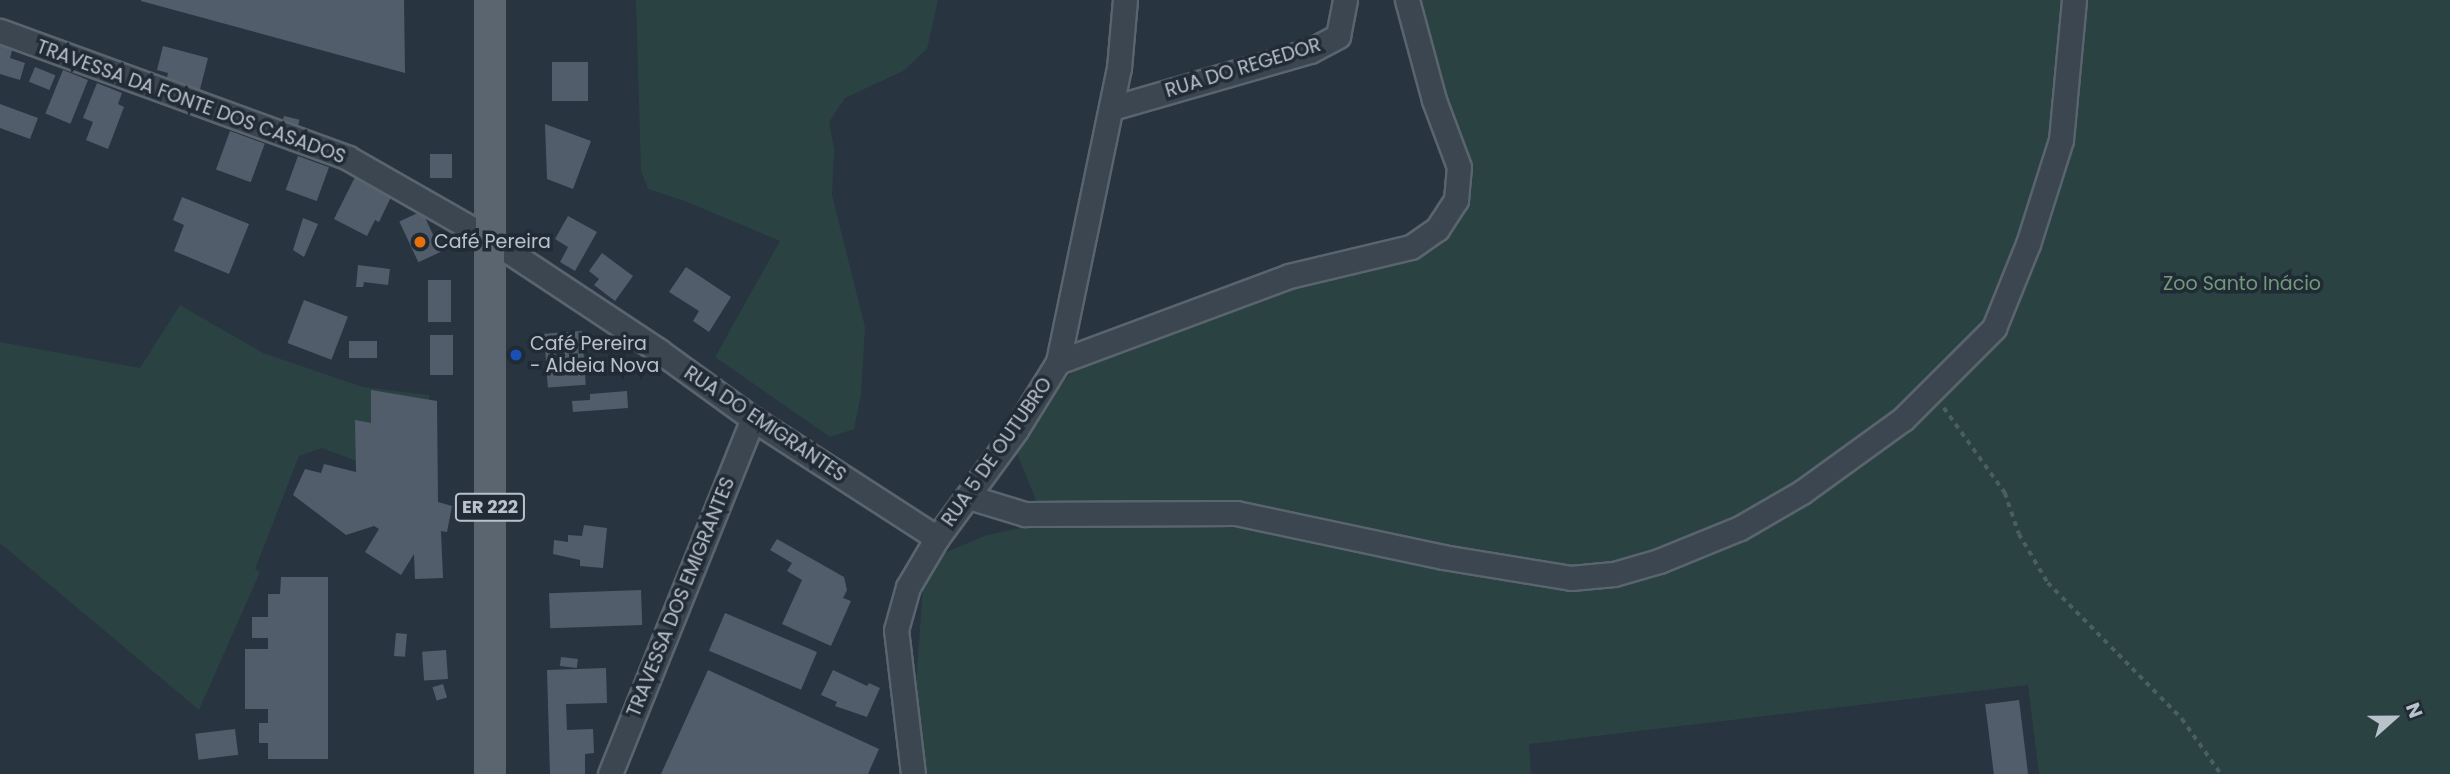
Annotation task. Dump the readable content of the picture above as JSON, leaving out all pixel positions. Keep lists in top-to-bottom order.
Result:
{
  "streets": {
    "main road": ["ER 222"],
    "street": [
      "RUA DO REGEDOR",
      "TRAVESSA DA FONTE DOS CASADOS",
      "RUA DO EMIGRANTES",
      "RUA 5 DE OUTUBRO",
      "TRAVESSA DOS EMIGRANTES"
    ]
  },
  "crossings": [
    ["RUA DO REGEDOR", "RUA 5 DE OUTUBRO"],
    ["TRAVESSA DA FONTE DOS CASADOS", "RUA DO EMIGRANTES"],
    ["TRAVESSA DA FONTE DOS CASADOS", "ER 222"],
    ["RUA DO EMIGRANTES", "RUA 5 DE OUTUBRO"],
    ["RUA DO EMIGRANTES", "ER 222"],
    ["RUA DO EMIGRANTES", "TRAVESSA DOS EMIGRANTES"]
  ],
  "parks": ["Zoo Santo Inácio"],
  "places": ["Café Pereira", "Café Pereira - Aldeia Nova"],
  "north": "right"
}
